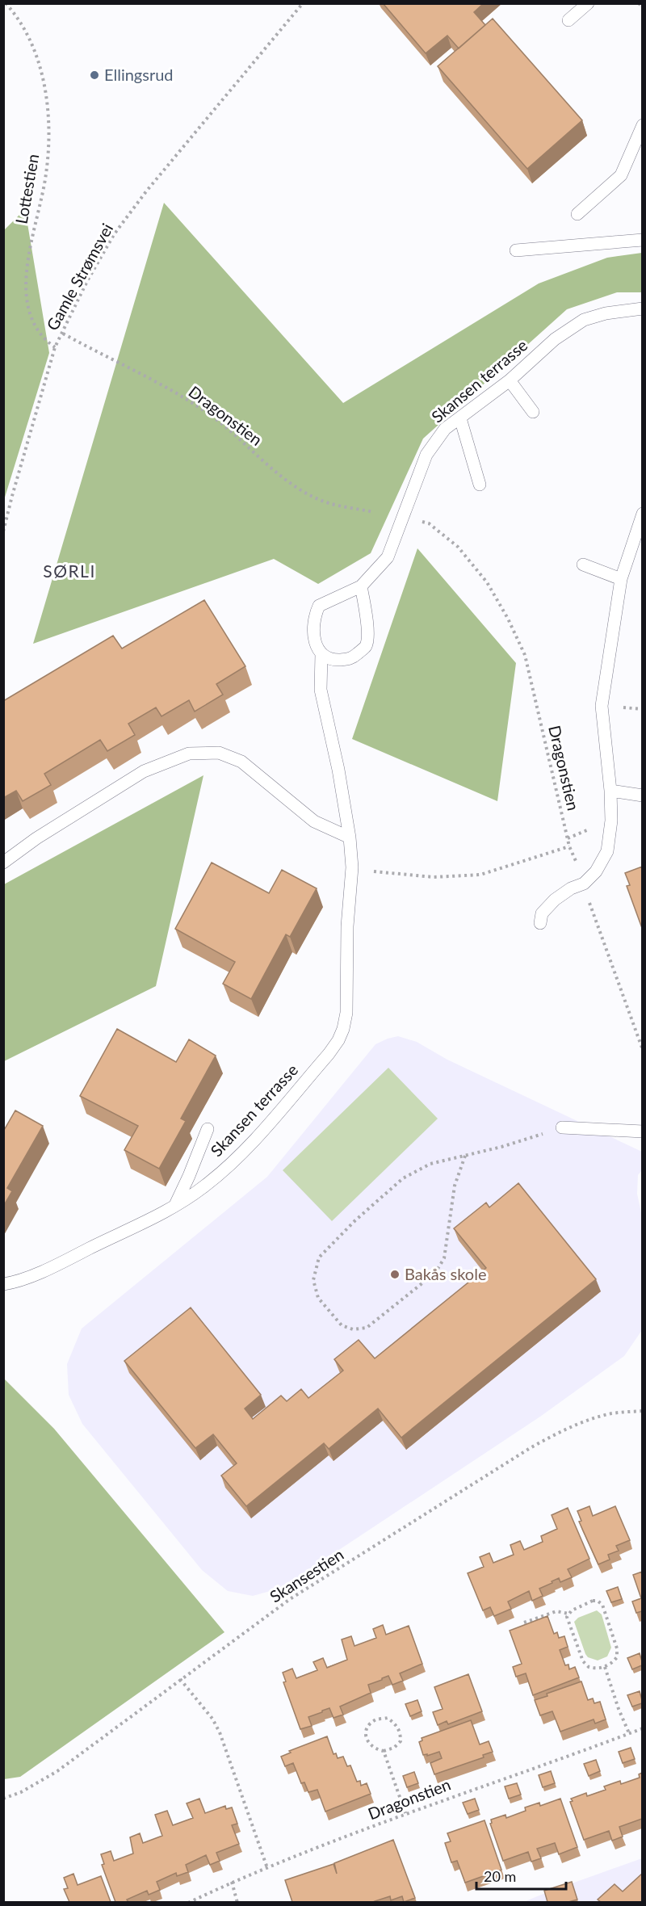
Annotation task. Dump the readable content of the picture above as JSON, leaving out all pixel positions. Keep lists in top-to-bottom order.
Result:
{
  "streets": {
    "lane": ["Skansen terrasse"],
    "path": [
      "Lottestien",
      "Gamle Strømsvei",
      "Dragonstien",
      "Skansestien"
    ]
  },
  "crossings": [
    ["Lottestien", "Gamle Strømsvei"],
    ["Gamle Strømsvei", "Dragonstien"]
  ],
  "districts": ["SØRLI"],
  "places": ["Ellingsrud", "Bakås skole"],
  "scale_bar": "20 m"
}
